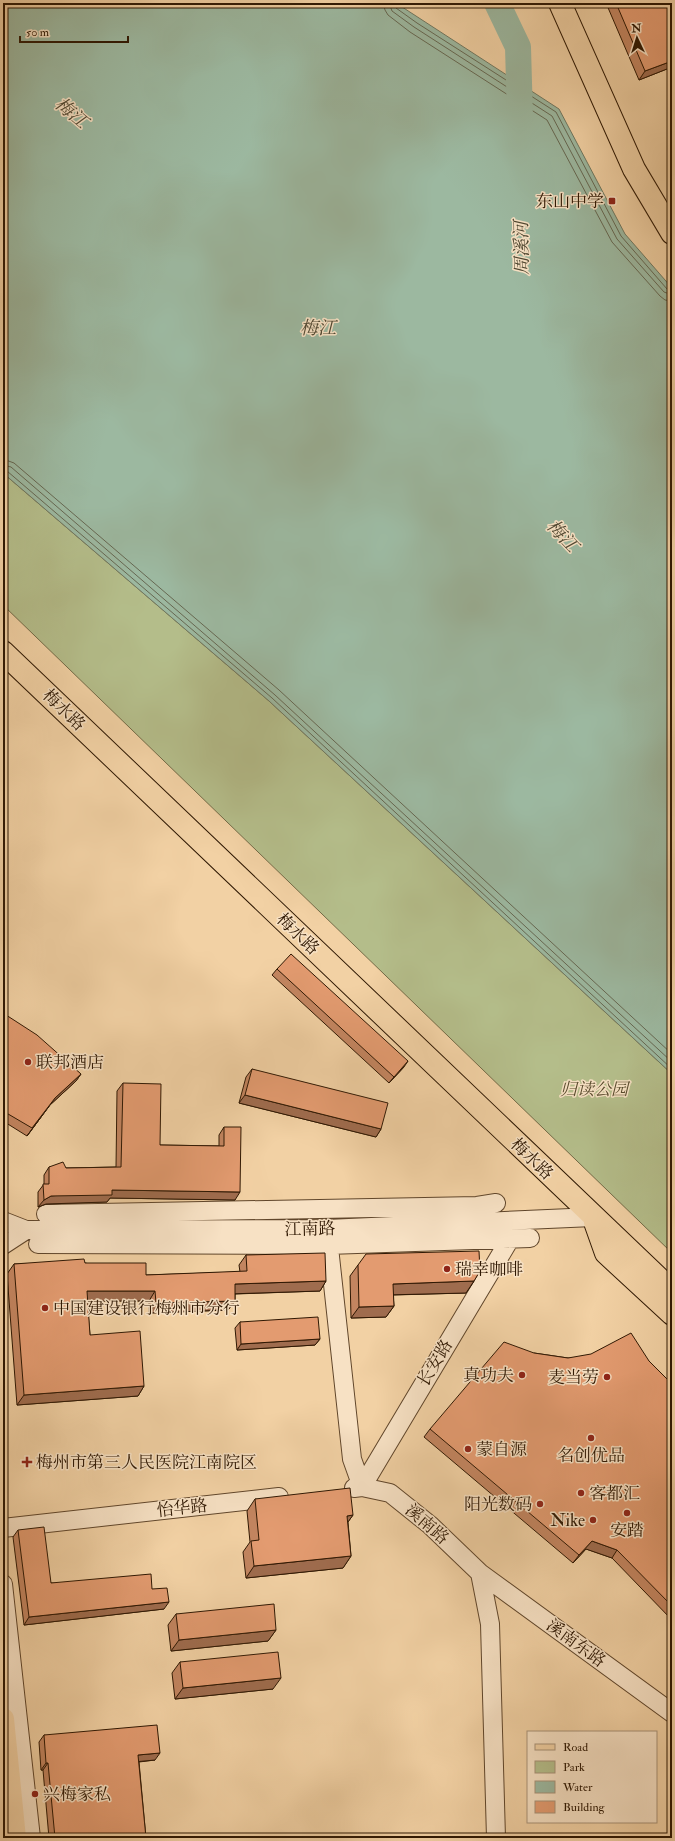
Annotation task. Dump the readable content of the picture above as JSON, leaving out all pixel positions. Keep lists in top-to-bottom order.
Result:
{
  "streets": {
    "main road": ["梅水路"],
    "street": [
      "江南路",
      "长安路",
      "怡华路",
      "溪南路",
      "溪南东路"
    ]
  },
  "crossings": [
    ["梅水路", "江南路"],
    ["长安路", "溪南路"],
    ["溪南路", "溪南东路"]
  ],
  "water": ["梅江", "周溪河"],
  "parks": ["归读公园"],
  "places": {
    "transit": ["东山中学"],
    "other": [
      "联邦酒店",
      "瑞幸咖啡",
      "中国建设银行梅州市分行",
      "真功夫",
      "麦当劳",
      "名创优品",
      "蒙自源",
      "客都汇",
      "阳光数码",
      "安踏",
      "Nike",
      "兴梅家私"
    ],
    "health": ["梅州市第三人民医院江南院区"]
  },
  "legend": [
    "Road",
    "Park",
    "Water",
    "Building"
  ],
  "scale_bar": "50 m",
  "north": "top"
}
